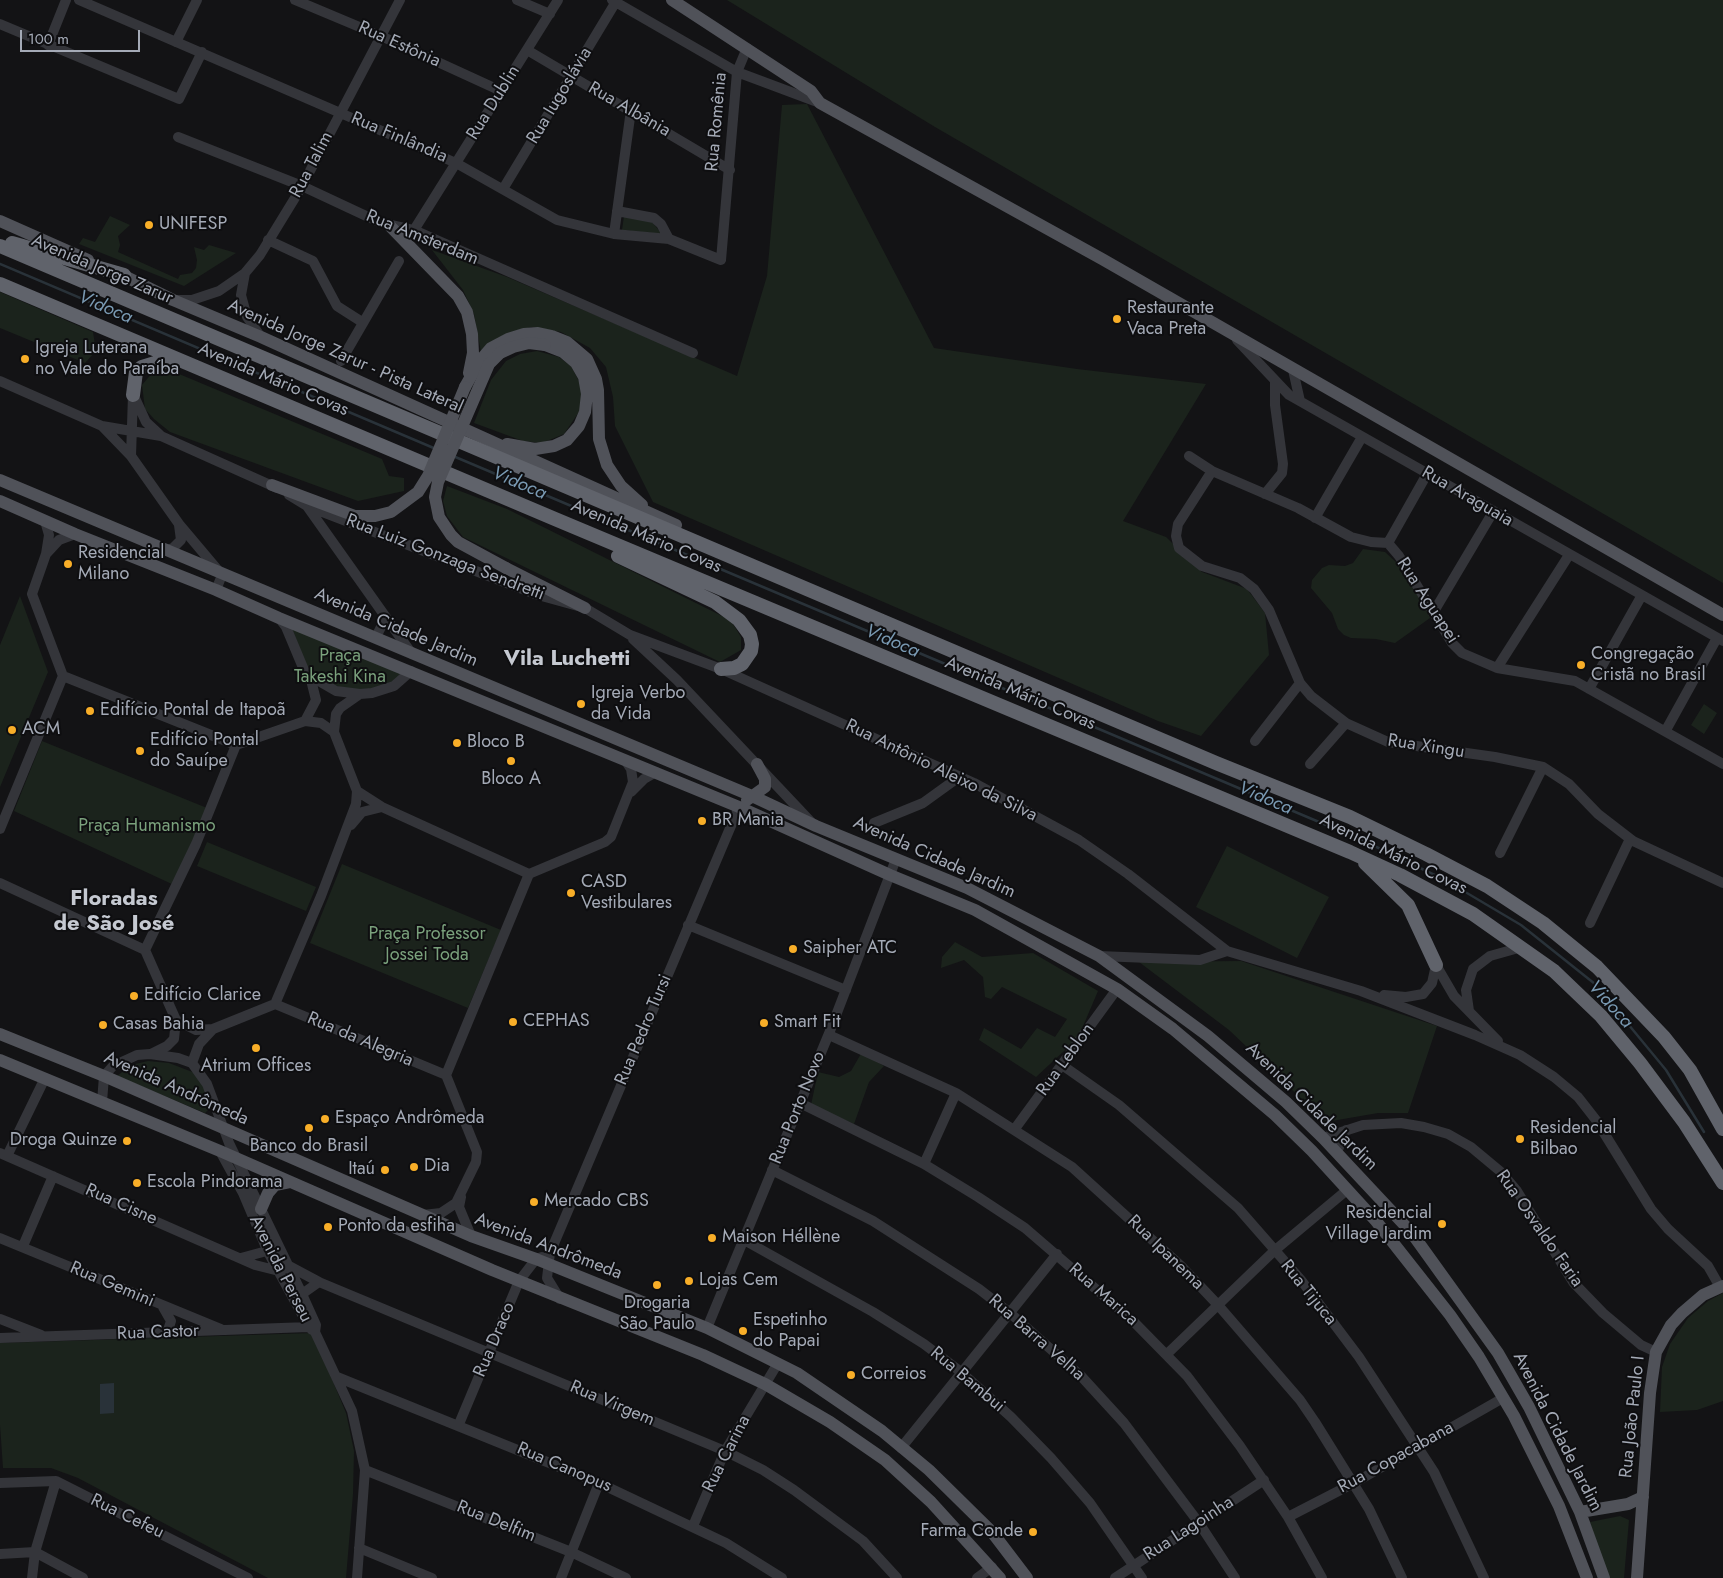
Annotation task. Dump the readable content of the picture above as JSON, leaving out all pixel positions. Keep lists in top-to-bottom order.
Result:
{
  "streets": {
    "highway": ["Avenida Jorge Zarur", "Avenida Mário Covas"],
    "main road": [
      "Avenida Jorge Zarur - Pista Lateral",
      "Avenida Cidade Jardim",
      "Avenida Andrômeda",
      "Rua João Paulo I"
    ],
    "street": [
      "Rua Estônia",
      "Rua Iugoslávia",
      "Rua Dublin",
      "Rua Albânia",
      "Rua Romênia",
      "Rua Finlândia",
      "Rua Talim",
      "Rua Amsterdam",
      "Rua Araguaia",
      "Rua Luiz Gonzaga Sendretti",
      "Rua Aguapei",
      "Rua Xingu",
      "Rua Antônio Aleixo da Silva",
      "Rua Pedro Tursi",
      "Rua da Alegria",
      "Rua Leblon",
      "Rua Porto Novo",
      "Rua Cisne",
      "Rua Osvaldo Faria",
      "Rua Ipanema",
      "Avenida Perseu",
      "Rua Gemini",
      "Rua Tijuca",
      "Rua Marica",
      "Rua Castor",
      "Rua Barra Velha",
      "Rua Draco",
      "Rua Bambui",
      "Rua Virgem",
      "Rua Carina",
      "Rua Copacabana",
      "Rua Canopus",
      "Rua Cefeu",
      "Rua Delfim",
      "Rua Lagoinha"
    ]
  },
  "crossings": [
    ["Rua Estônia", "Rua Dublin"],
    ["Rua Estônia", "Rua Talim"],
    ["Rua Iugoslávia", "Rua Albânia"],
    ["Rua Iugoslávia", "Rua Finlândia"],
    ["Rua Dublin", "Rua Albânia"],
    ["Rua Dublin", "Rua Finlândia"],
    ["Rua Dublin", "Rua Amsterdam"],
    ["Rua Albânia", "Rua Romênia"],
    ["Rua Romênia", "Rua Finlândia"],
    ["Rua Finlândia", "Rua Talim"],
    ["Rua Talim", "Rua Amsterdam"],
    ["Rua Talim", "Avenida Jorge Zarur - Pista Lateral"],
    ["Avenida Jorge Zarur", "Avenida Mário Covas"],
    ["Rua Luiz Gonzaga Sendretti", "Rua Antônio Aleixo da Silva"],
    ["Rua Aguapei", "Rua Xingu"],
    ["Avenida Cidade Jardim", "Rua Pedro Tursi"],
    ["Avenida Cidade Jardim", "Rua Leblon"],
    ["Avenida Cidade Jardim", "Rua Porto Novo"],
    ["Avenida Cidade Jardim", "Rua Osvaldo Faria"],
    ["Avenida Cidade Jardim", "Rua Copacabana"],
    ["Rua Pedro Tursi", "Avenida Andrômeda"],
    ["Rua Leblon", "Rua Ipanema"],
    ["Rua Leblon", "Rua Tijuca"],
    ["Avenida Andrômeda", "Rua Porto Novo"],
    ["Avenida Andrômeda", "Avenida Perseu"],
    ["Avenida Andrômeda", "Rua Draco"],
    ["Avenida Andrômeda", "Rua Carina"],
    ["Rua Porto Novo", "Rua Ipanema"],
    ["Rua Porto Novo", "Rua Marica"],
    ["Rua Porto Novo", "Rua Barra Velha"],
    ["Rua Porto Novo", "Rua Bambui"],
    ["Rua Cisne", "Avenida Perseu"],
    ["Rua Osvaldo Faria", "Rua João Paulo I"],
    ["Rua Ipanema", "Rua Copacabana"],
    ["Avenida Perseu", "Rua Castor"],
    ["Avenida Perseu", "Rua Virgem"],
    ["Avenida Perseu", "Rua Canopus"],
    ["Avenida Perseu", "Rua Delfim"],
    ["Rua Gemini", "Rua Castor"],
    ["Rua Tijuca", "Rua Copacabana"],
    ["Rua Marica", "Rua Copacabana"],
    ["Rua Marica", "Rua Lagoinha"],
    ["Rua Barra Velha", "Rua Lagoinha"],
    ["Rua Draco", "Rua Virgem"],
    ["Rua Draco", "Rua Canopus"],
    ["Rua Bambui", "Rua Lagoinha"],
    ["Rua Virgem", "Rua Carina"],
    ["Rua Carina", "Rua Canopus"]
  ],
  "districts": ["Vila Luchetti", "Floradas de São José"],
  "water": ["Vidoca"],
  "parks": ["Praça Takeshi Kina", "Praça Humanismo", "Praça Professor Jossei Toda"],
  "places": [
    "UNIFESP",
    "Restaurante Vaca Preta",
    "Igreja Luterana no Vale do Paraíba",
    "Residencial Milano",
    "Congregação Cristã no Brasil",
    "Igreja Verbo da Vida",
    "Edifício Pontal de Itapoã",
    "ACM",
    "Bloco B",
    "Edifício Pontal do Sauípe",
    "Bloco A",
    "BR Mania",
    "CASD Vestibulares",
    "Saipher ATC",
    "Edifício Clarice",
    "CEPHAS",
    "Smart Fit",
    "Casas Bahia",
    "Atrium Offices",
    "Espaço Andrômeda",
    "Banco do Brasil",
    "Residencial Bilbao",
    "Droga Quinze",
    "Dia",
    "Itaú",
    "Escola Pindorama",
    "Mercado CBS",
    "Residencial Village Jardim",
    "Ponto da esfiha",
    "Maison Héllène",
    "Lojas Cem",
    "Drogaria São Paulo",
    "Espetinho do Papai",
    "Correios",
    "Farma Conde"
  ],
  "scale_bar": "100 m"
}
